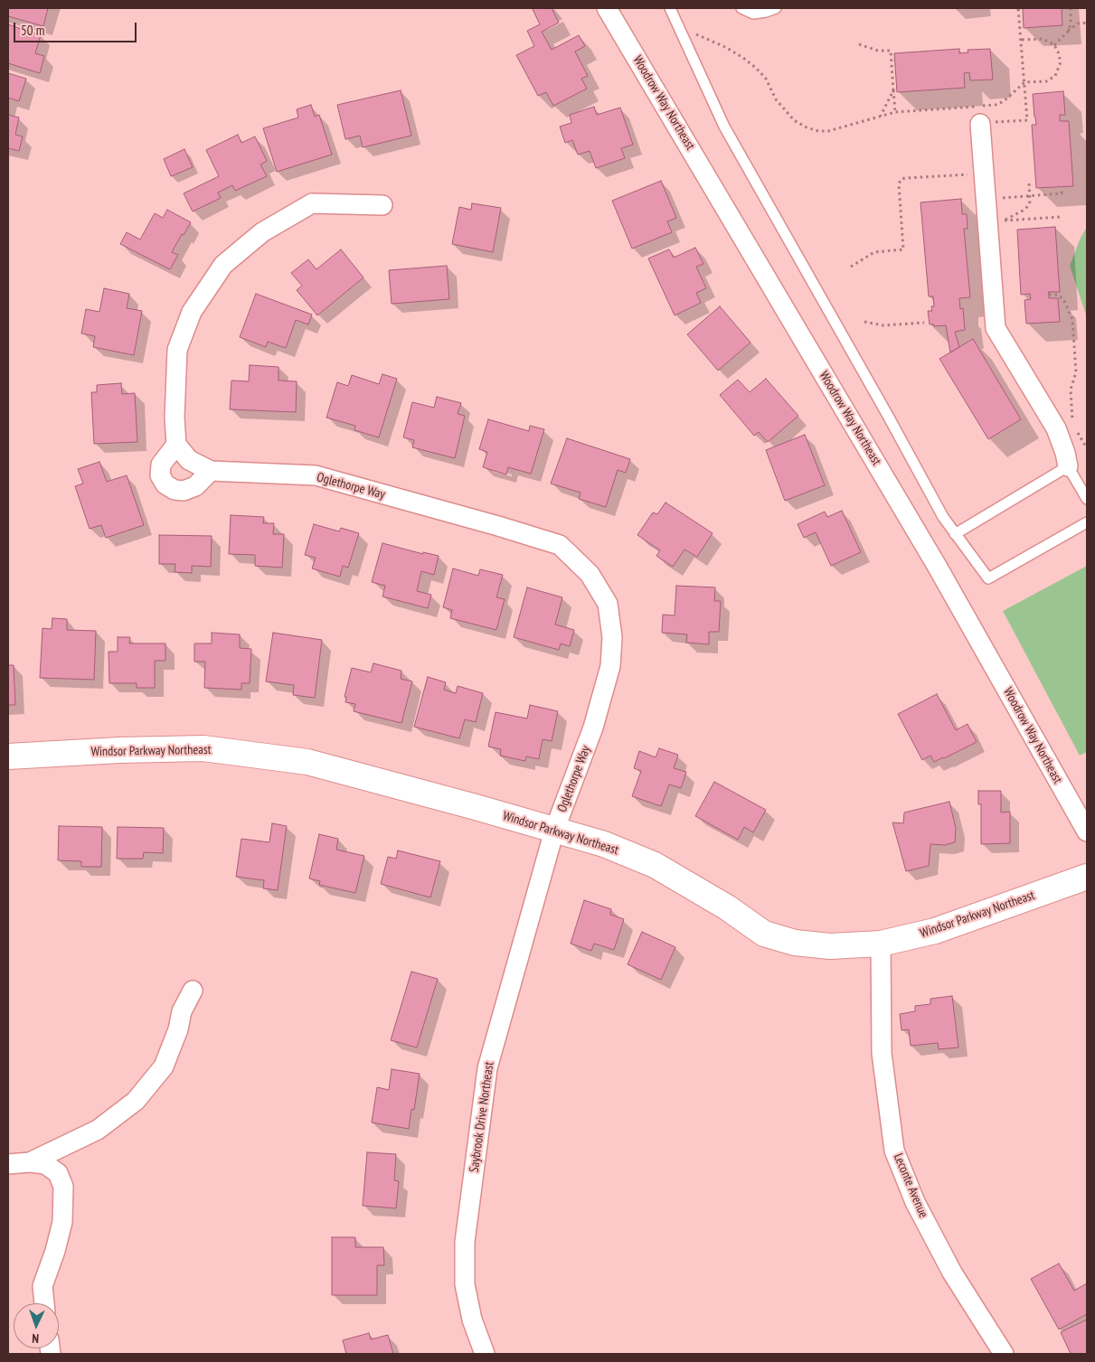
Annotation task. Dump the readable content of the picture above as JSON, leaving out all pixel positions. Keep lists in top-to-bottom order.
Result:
{
  "streets": {
    "street": [
      "Woodrow Way Northeast",
      "Oglethorpe Way",
      "Windsor Parkway Northeast",
      "Saybrook Drive Northeast",
      "Leconte Avenue"
    ]
  },
  "crossings": [
    ["Oglethorpe Way", "Windsor Parkway Northeast"],
    ["Oglethorpe Way", "Saybrook Drive Northeast"],
    ["Windsor Parkway Northeast", "Saybrook Drive Northeast"],
    ["Windsor Parkway Northeast", "Leconte Avenue"]
  ],
  "scale_bar": "50 m",
  "north": "bottom"
}
